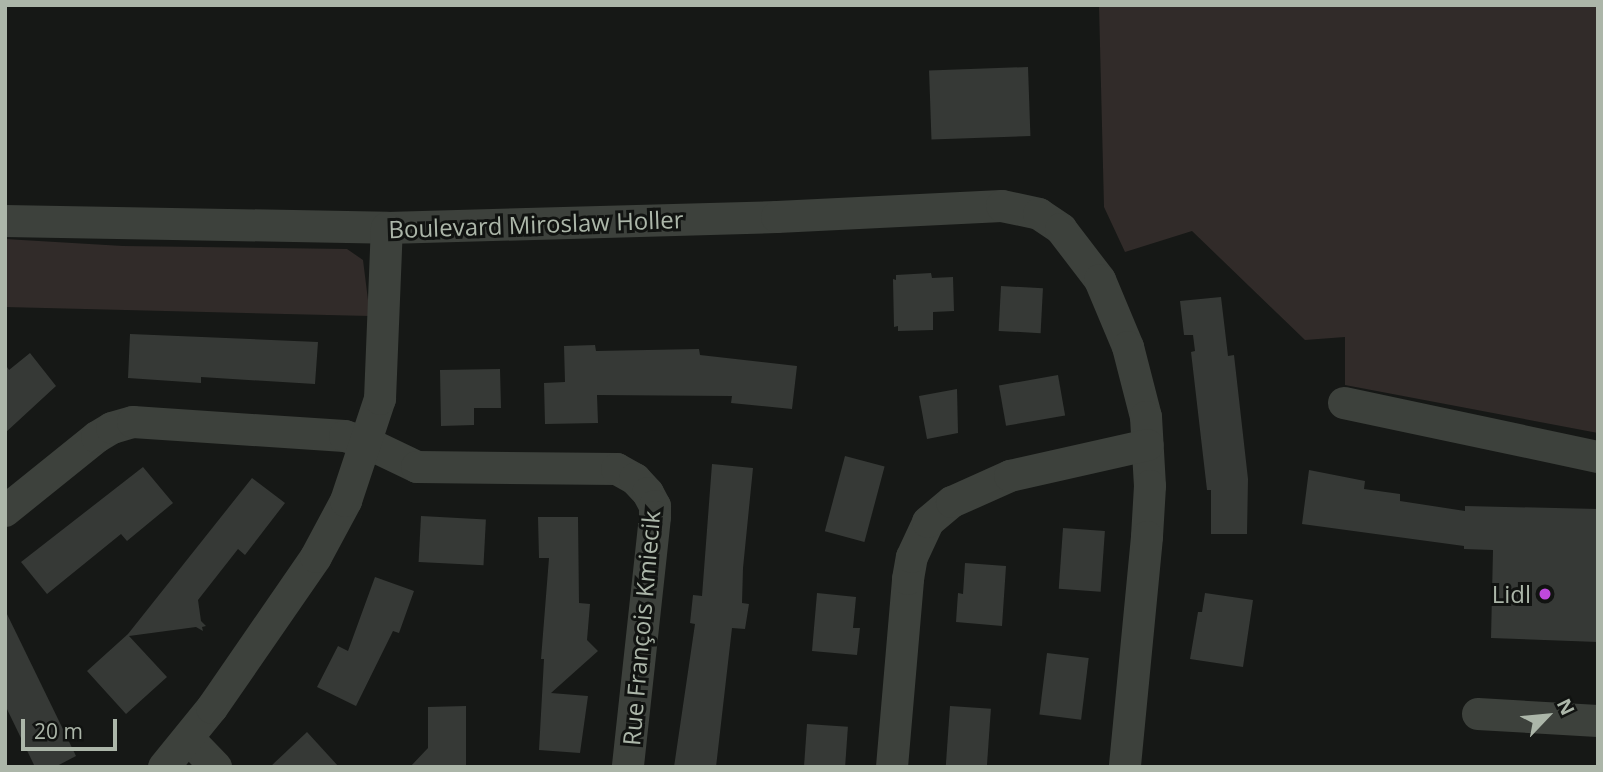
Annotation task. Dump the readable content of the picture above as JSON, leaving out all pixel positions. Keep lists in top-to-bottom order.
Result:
{
  "streets": {
    "street": ["Boulevard Miroslaw Holler", "Rue François Kmiecik"]
  },
  "places": ["Lidl"],
  "scale_bar": "20 m",
  "north": "top right"
}
